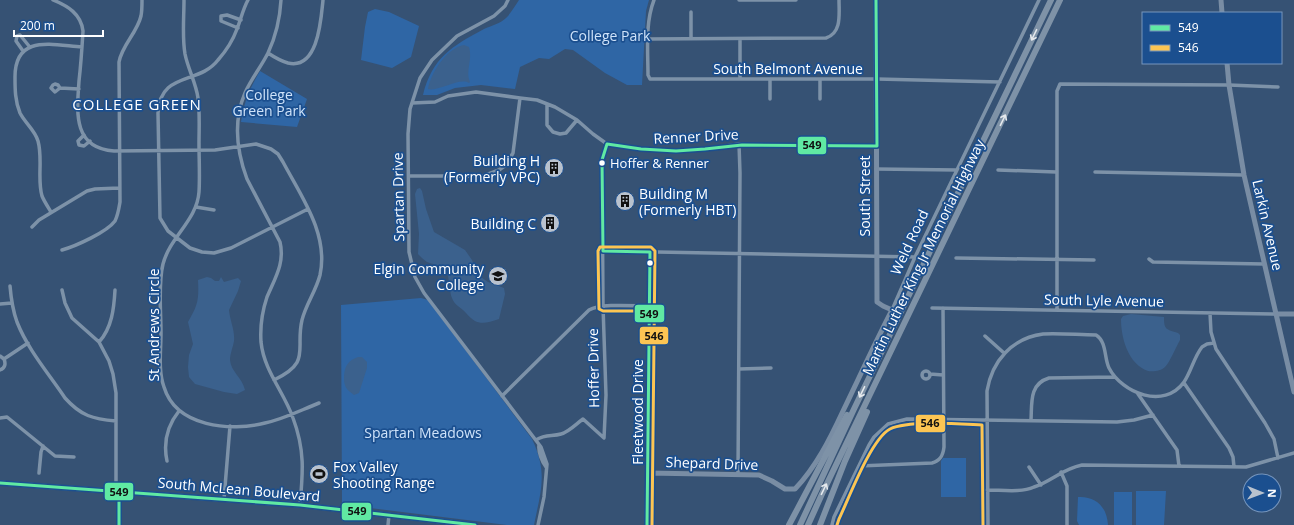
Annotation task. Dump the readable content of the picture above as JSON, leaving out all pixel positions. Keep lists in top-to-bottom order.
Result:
{
  "streets": {
    "highway": ["Martin Luther King Jr Memorial Highway"],
    "main road": [
      "South Street",
      "Larkin Avenue",
      "Weld Road",
      "Fleetwood Drive",
      "Shepard Drive",
      "South McLean Boulevard"
    ],
    "street": [
      "South Belmont Avenue",
      "Renner Drive",
      "Spartan Drive",
      "South Lyle Avenue",
      "St Andrews Circle",
      "Hoffer Drive"
    ]
  },
  "crossings": [
    ["South Belmont Avenue", "South Street"],
    ["South Belmont Avenue", "Weld Road"],
    ["Renner Drive", "South Street"],
    ["Renner Drive", "Spartan Drive"],
    ["Renner Drive", "Hoffer Drive"],
    ["South Street", "Weld Road"],
    ["Spartan Drive", "Hoffer Drive"],
    ["Larkin Avenue", "South Lyle Avenue"],
    ["Weld Road", "Shepard Drive"],
    ["Fleetwood Drive", "Shepard Drive"]
  ],
  "districts": ["COLLEGE GREEN"],
  "parks": ["College Park", "College Green Park", "Spartan Meadows"],
  "places": {
    "other": ["Hoffer & Renner"],
    "building": ["Building H (Formerly VPC)", "Building M (Formerly HBT)", "Building C"],
    "school or university": ["Elgin Community College"],
    "sports": ["Fox Valley Shooting Range"]
  },
  "lines": ["transit line 549", "transit line 546"],
  "legend": ["549", "546"],
  "scale_bar": "200 m",
  "north": "right"
}
